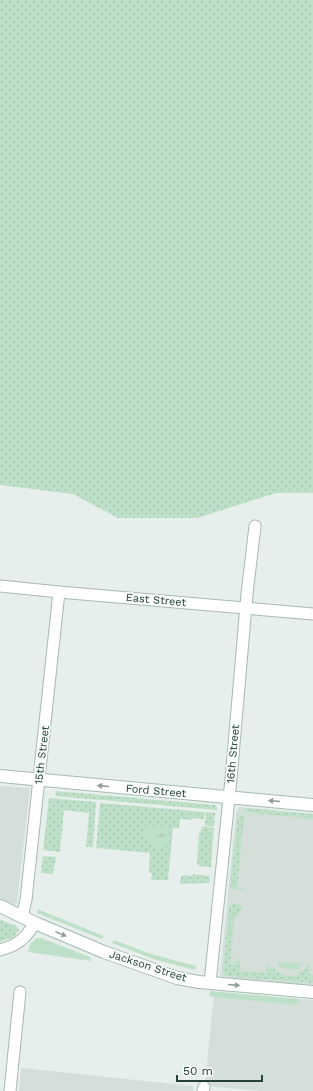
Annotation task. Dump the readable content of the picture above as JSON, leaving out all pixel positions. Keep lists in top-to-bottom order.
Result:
{
  "streets": {
    "main road": ["Ford Street", "Jackson Street"],
    "street": ["East Street", "16th Street", "15th Street"]
  },
  "crossings": [
    ["East Street", "16th Street"],
    ["East Street", "15th Street"],
    ["16th Street", "Ford Street"],
    ["16th Street", "Jackson Street"],
    ["15th Street", "Ford Street"],
    ["15th Street", "Jackson Street"]
  ],
  "one_way": ["Ford Street", "Jackson Street"],
  "scale_bar": "50 m"
}
